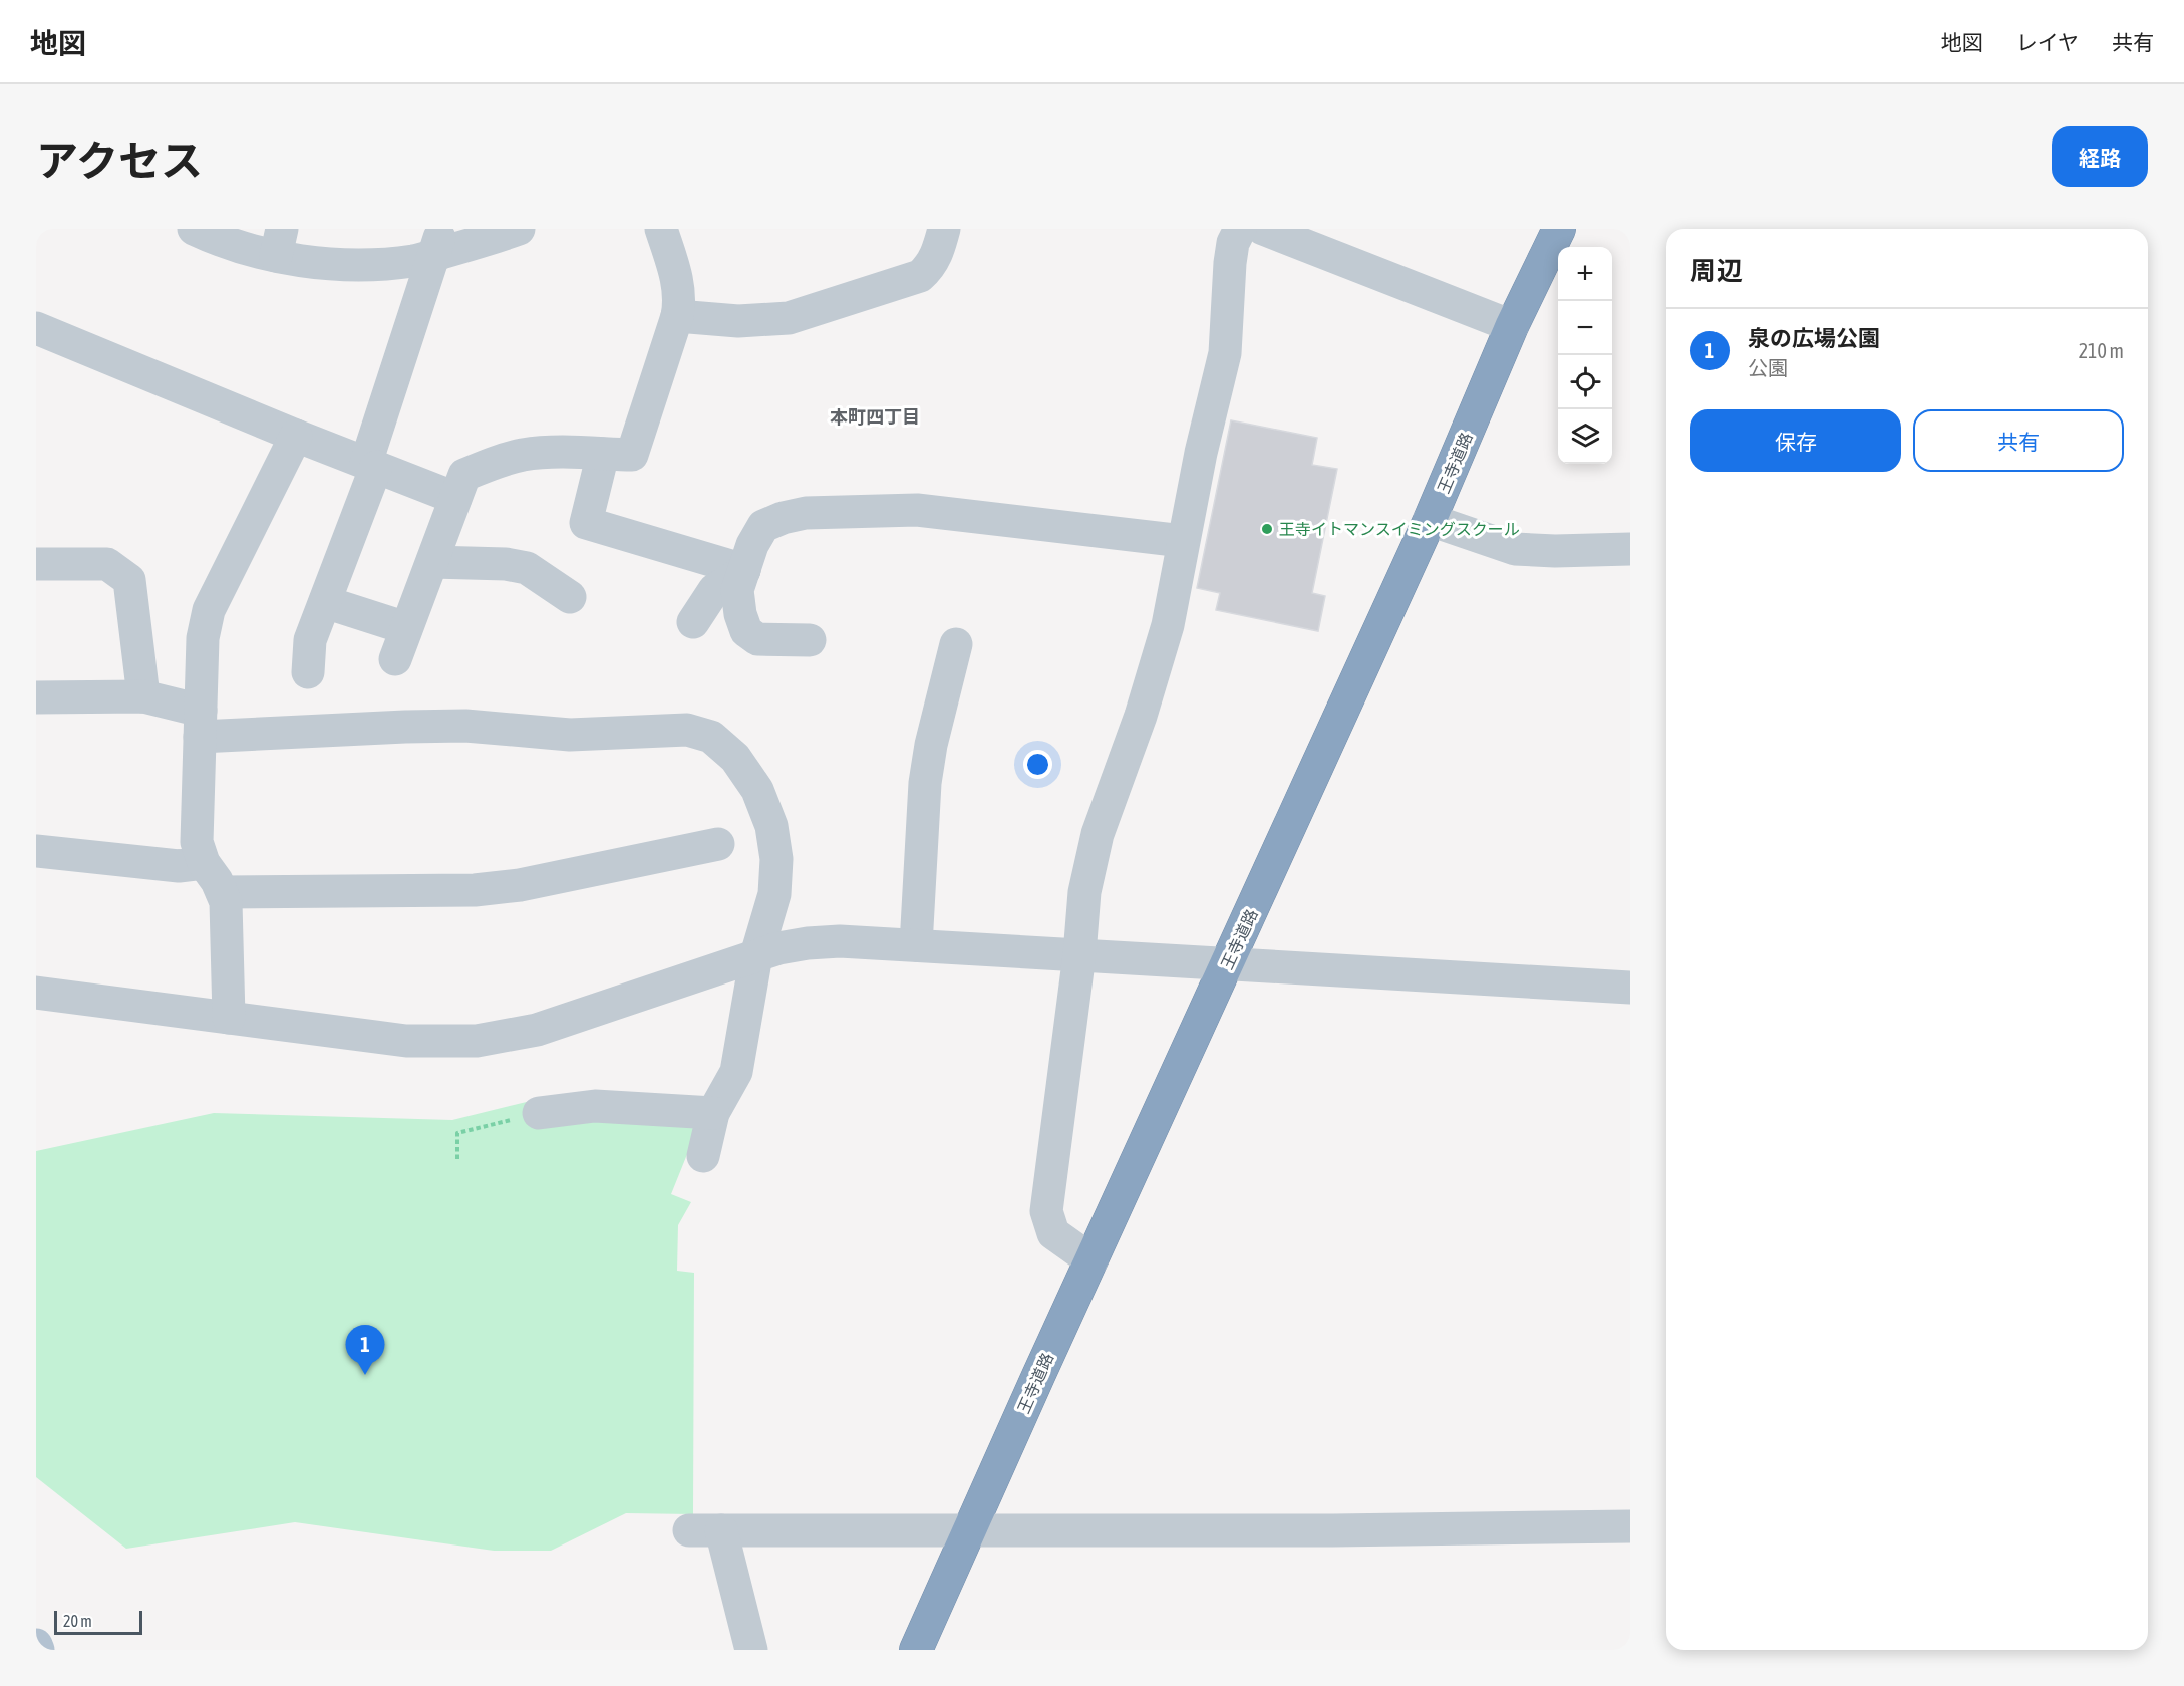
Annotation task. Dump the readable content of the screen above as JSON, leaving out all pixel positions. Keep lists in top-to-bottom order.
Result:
{
  "streets": {
    "highway": ["王寺道路"]
  },
  "districts": ["本町四丁目"],
  "places": ["王寺イトマンスイミングスクール"],
  "scale_bar": "20 m",
  "page": {
    "header": "地図",
    "nav": ["地図", "レイヤ", "共有"],
    "title": "アクセス",
    "buttons": [
      "経路",
      ["保存", "共有"]
    ],
    "heading": "周辺",
    "map_buttons": ["+", "−"],
    "list": [
      {
        "mark": "1",
        "name": "泉の広場公園",
        "note": "公園",
        "value": "210 m"
      }
    ],
    "pins": "1",
    "scale": "20 m"
  }
}
